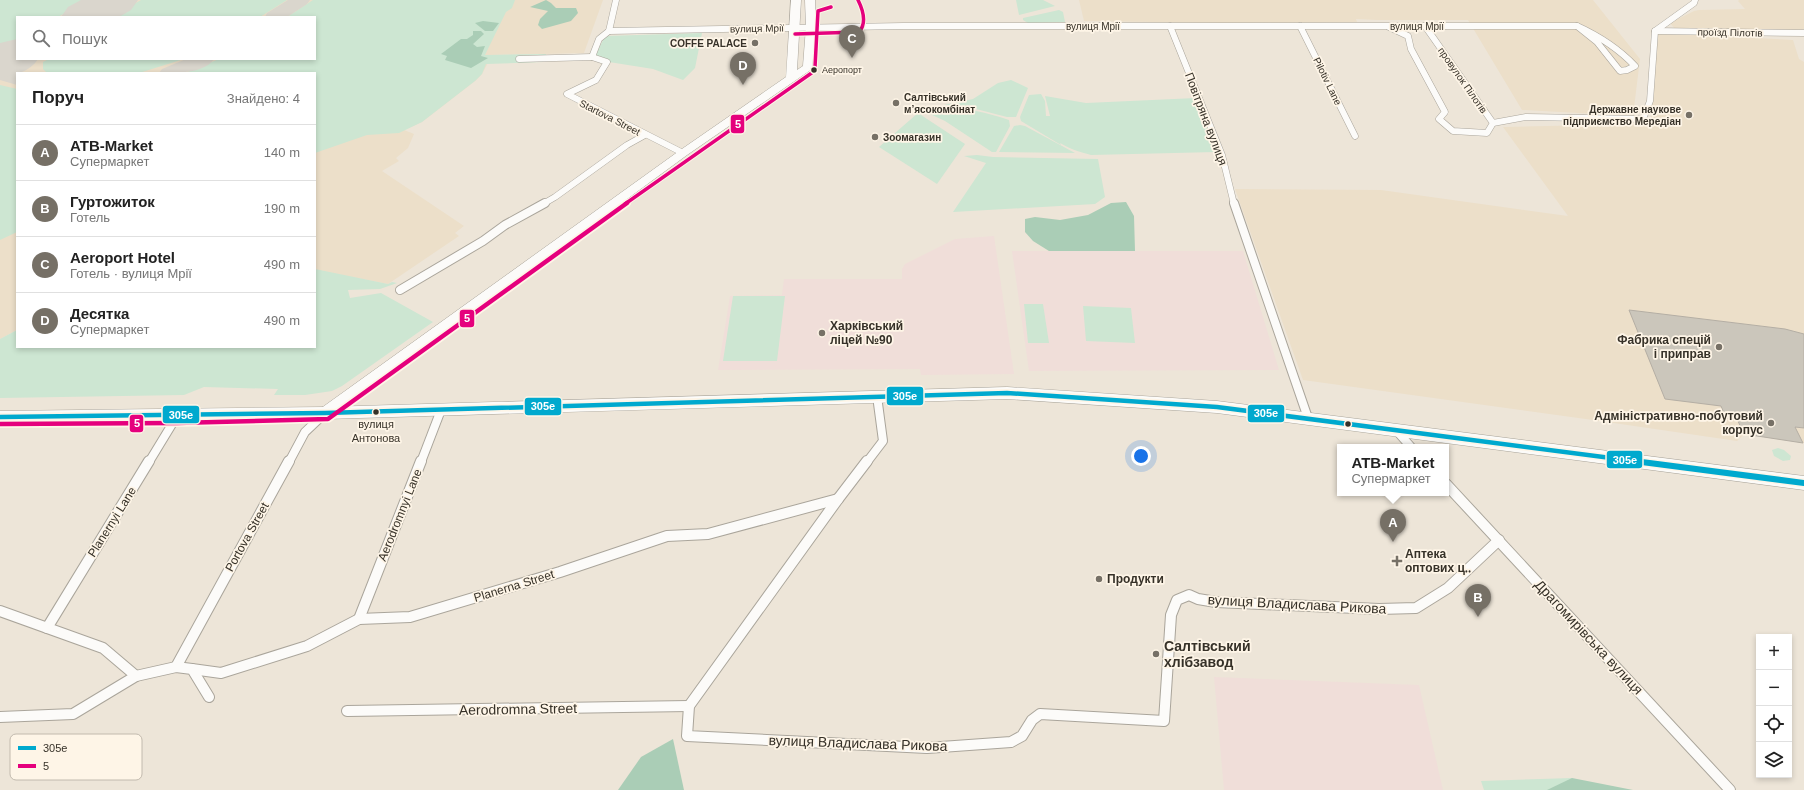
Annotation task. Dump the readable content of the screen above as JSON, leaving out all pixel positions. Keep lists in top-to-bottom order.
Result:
{
  "streets": {
    "street": [
      "вулиця Мрії",
      "проїзд Пілотів",
      "провулок Пілотів",
      "Pilotiv Lane",
      "Startova Street",
      "Повітряна вулиця",
      "Aerodromnyi Lane",
      "Planernyi Lane",
      "Portova Street",
      "Planerna Street",
      "вулиця Владислава Рикова",
      "Драгомирівська вулиця",
      "Aerodromna Street"
    ]
  },
  "crossings": [
    ["вулиця Мрії", "провулок Пілотів"],
    ["вулиця Мрії", "Pilotiv Lane"],
    ["вулиця Мрії", "Повітряна вулиця"],
    ["Aerodromnyi Lane", "Planerna Street"],
    ["вулиця Владислава Рикова", "Драгомирівська вулиця"],
    ["вулиця Владислава Рикова", "Aerodromna Street"]
  ],
  "places": {
    "other": [
      "COFFE PALACE",
      "Аеропорт",
      "Салтівський мʼясокомбінат",
      "Державне наукове підприємство Мередіан",
      "Зоомагазин",
      "Харківський ліцей №90",
      "Фабрика спецій і приправ",
      "вулиця Антонова",
      "Адміністративно-побутовий корпус",
      "Продукти",
      "Салтівський хлібзавод"
    ],
    "health": ["Аптека оптових ц‥"]
  },
  "lines": ["transit line 5", "transit line 305e"],
  "legend": ["305e", "5"],
  "page": {
    "search": "Пошук",
    "pins": [
      "C",
      "D",
      "A",
      "B"
    ],
    "heading": ["Поруч", "Знайдено: 4"],
    "list": [
      {
        "mark": "A",
        "name": "ATB-Market",
        "note": "Супермаркет",
        "value": "140 m"
      },
      {
        "mark": "B",
        "name": "Гуртожиток",
        "note": "Готель",
        "value": "190 m"
      },
      {
        "mark": "C",
        "name": "Aeroport Hotel",
        "note": "Готель · вулиця Мрії",
        "value": "490 m"
      },
      {
        "mark": "D",
        "name": "Десятка",
        "note": "Супермаркет",
        "value": "490 m"
      }
    ],
    "popup": ["ATB-Market", "Супермаркет"],
    "map_buttons": ["+", "−"]
  }
}
